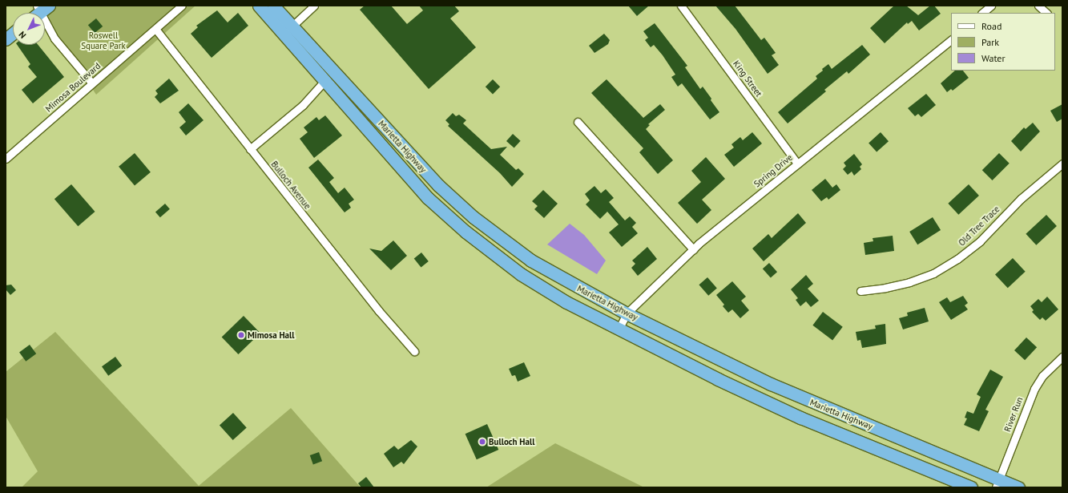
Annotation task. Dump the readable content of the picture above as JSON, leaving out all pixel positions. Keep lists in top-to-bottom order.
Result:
{
  "streets": {
    "highway": ["Marietta Highway"],
    "street": [
      "King Street",
      "Mimosa Boulevard",
      "Spring Drive",
      "Bulloch Avenue",
      "Old Tree Trace",
      "River Run"
    ]
  },
  "crossings": [
    ["King Street", "Spring Drive"],
    ["Mimosa Boulevard", "Bulloch Avenue"],
    ["Marietta Highway", "Spring Drive"],
    ["Marietta Highway", "River Run"]
  ],
  "parks": ["Roswell Square Park"],
  "places": ["Mimosa Hall", "Bulloch Hall"],
  "legend": ["Road", "Park", "Water"],
  "north": "bottom left"
}
